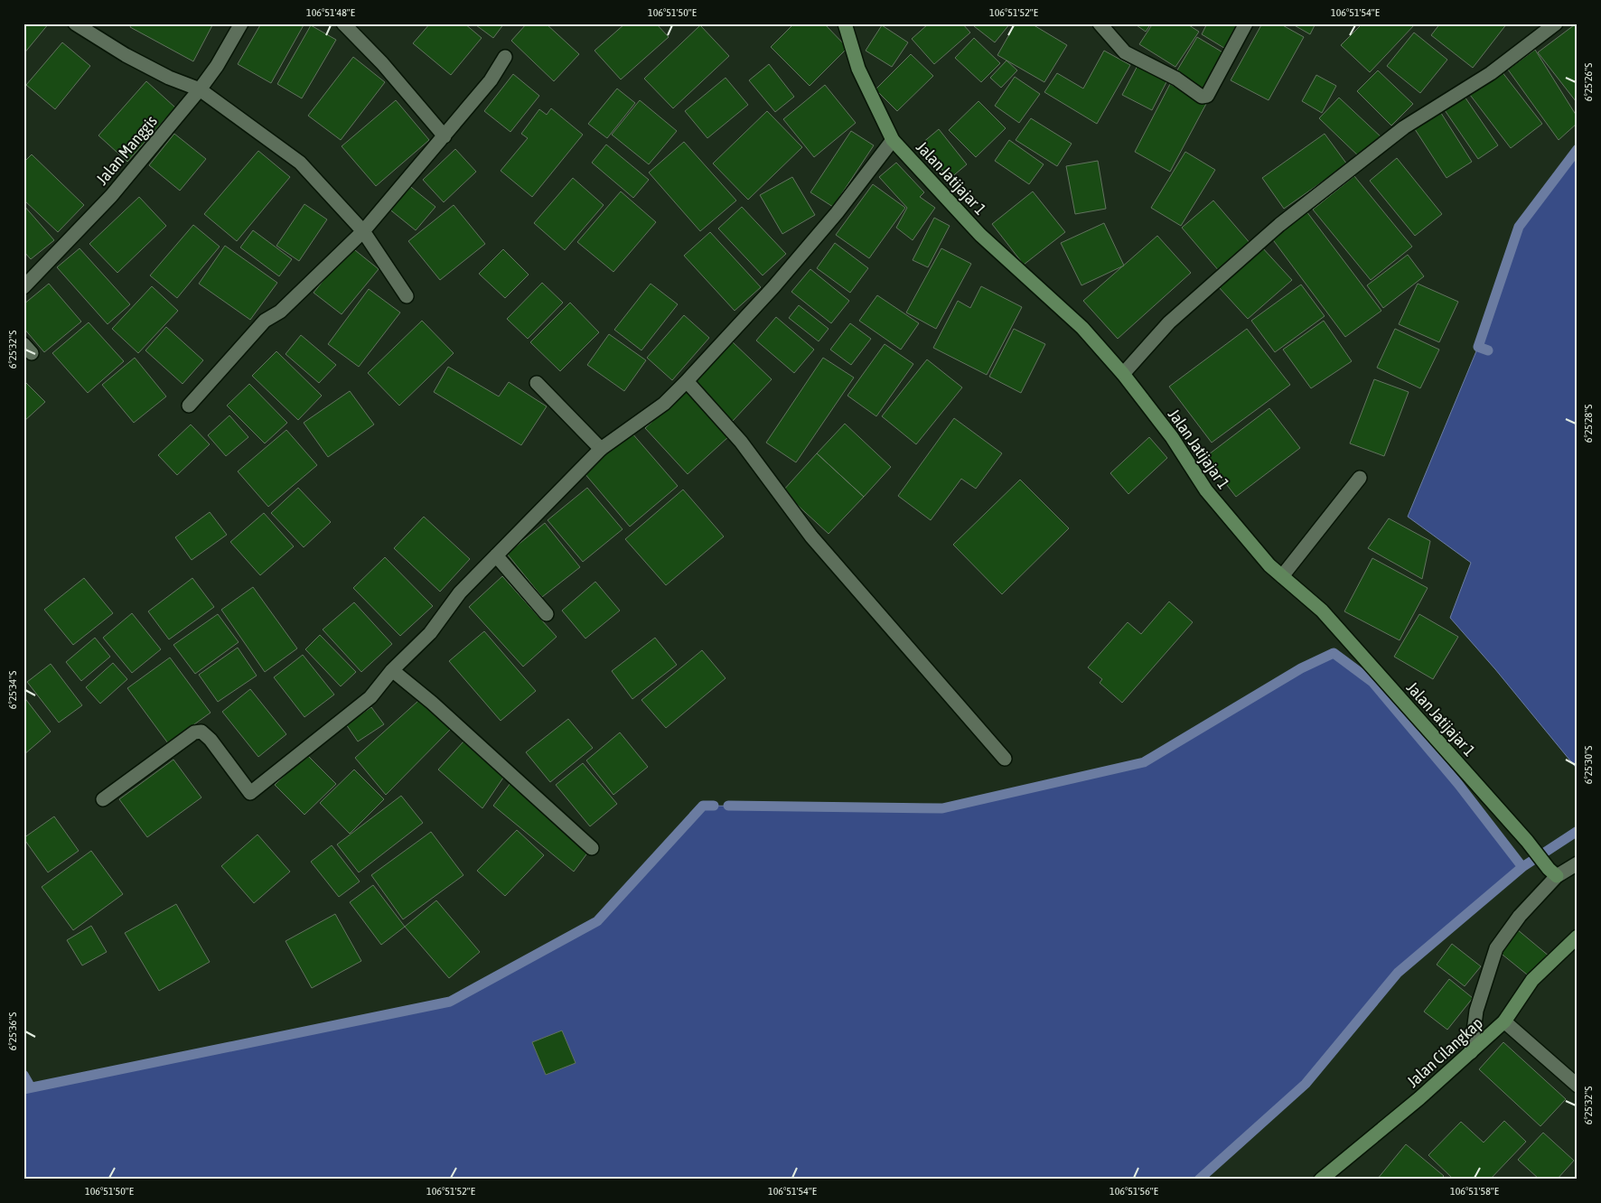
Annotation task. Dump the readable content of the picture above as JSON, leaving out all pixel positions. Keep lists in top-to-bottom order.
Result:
{
  "streets": {
    "street": ["Jalan Manggis", "Jalan Jatijajar 1", "Jalan Cilangkap"]
  },
  "coordinates": [
    "106°51'48\"E",
    "106°51'50\"E",
    "106°51'52\"E",
    "106°51'54\"E",
    "6°25'26\"S",
    "6°25'32\"S",
    "6°25'28\"S",
    "6°25'34\"S",
    "6°25'30\"S",
    "6°25'36\"S",
    "106°51'56\"E",
    "106°51'58\"E"
  ]
}
